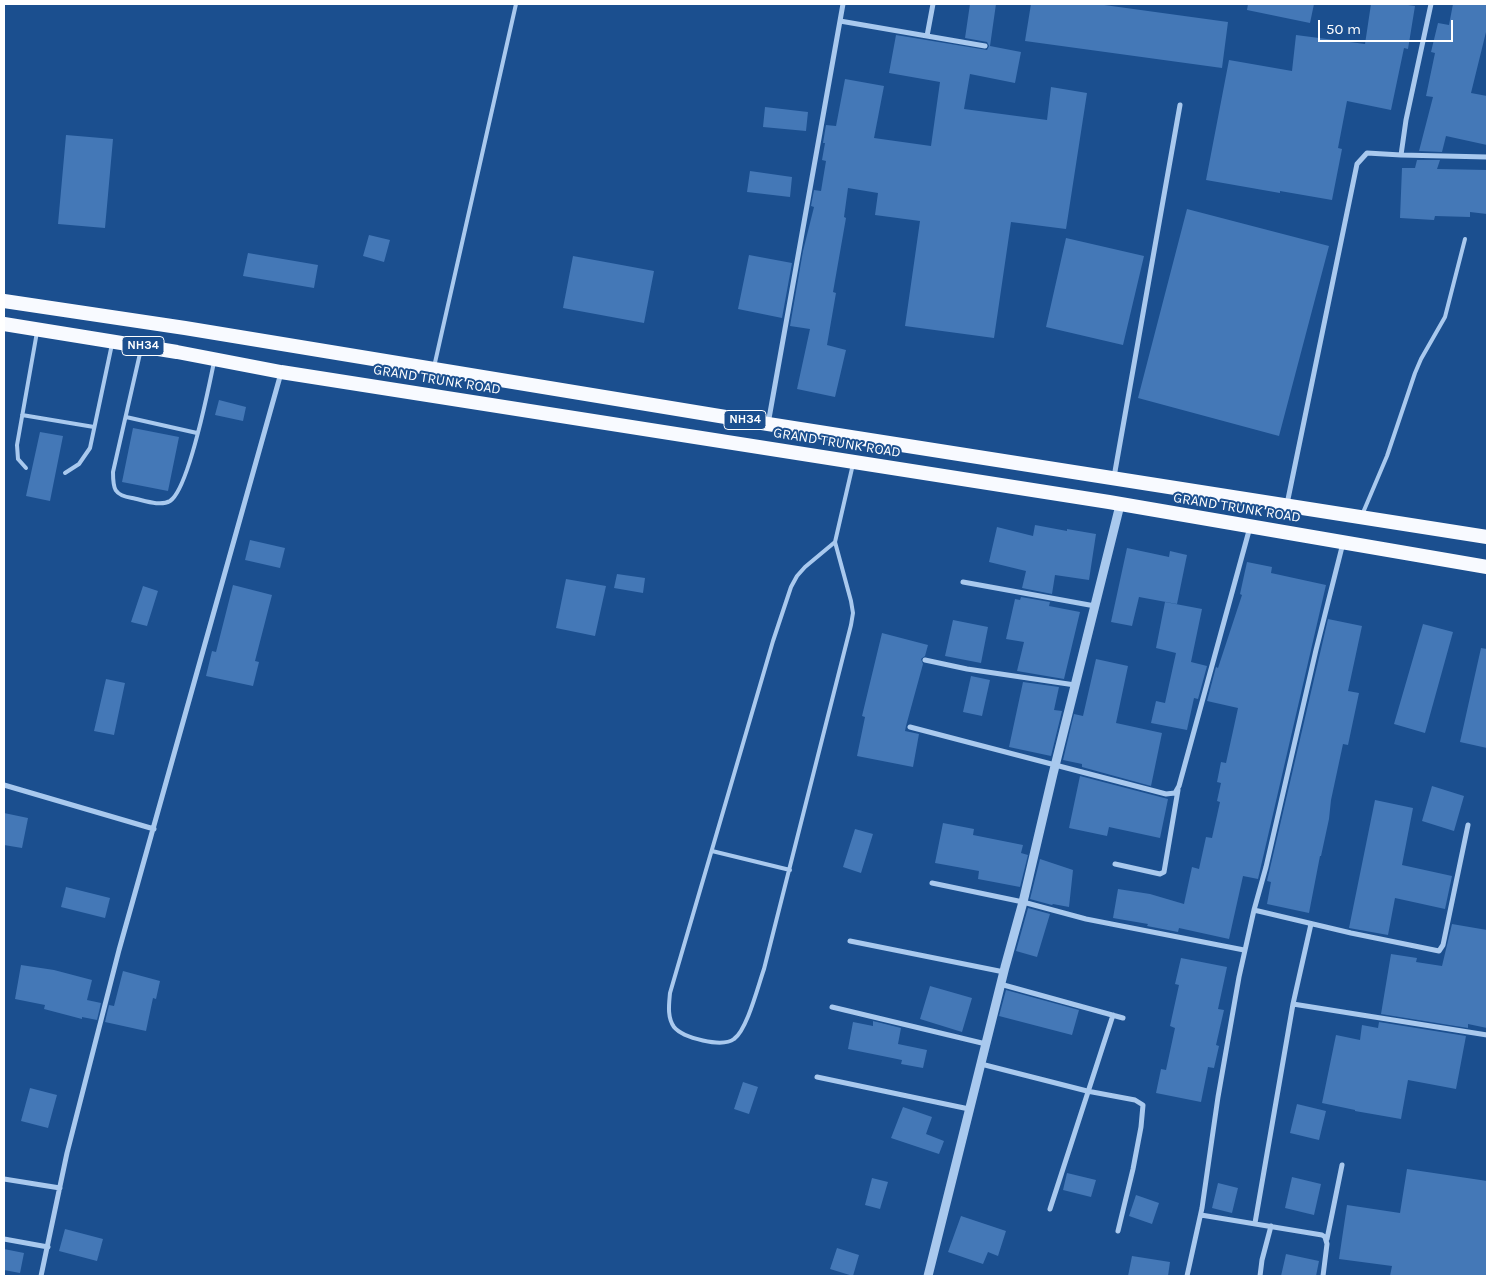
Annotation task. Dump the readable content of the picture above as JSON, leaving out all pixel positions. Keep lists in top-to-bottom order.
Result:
{
  "streets": {
    "highway": ["NH34", "GRAND TRUNK ROAD"]
  },
  "scale_bar": "50 m"
}
